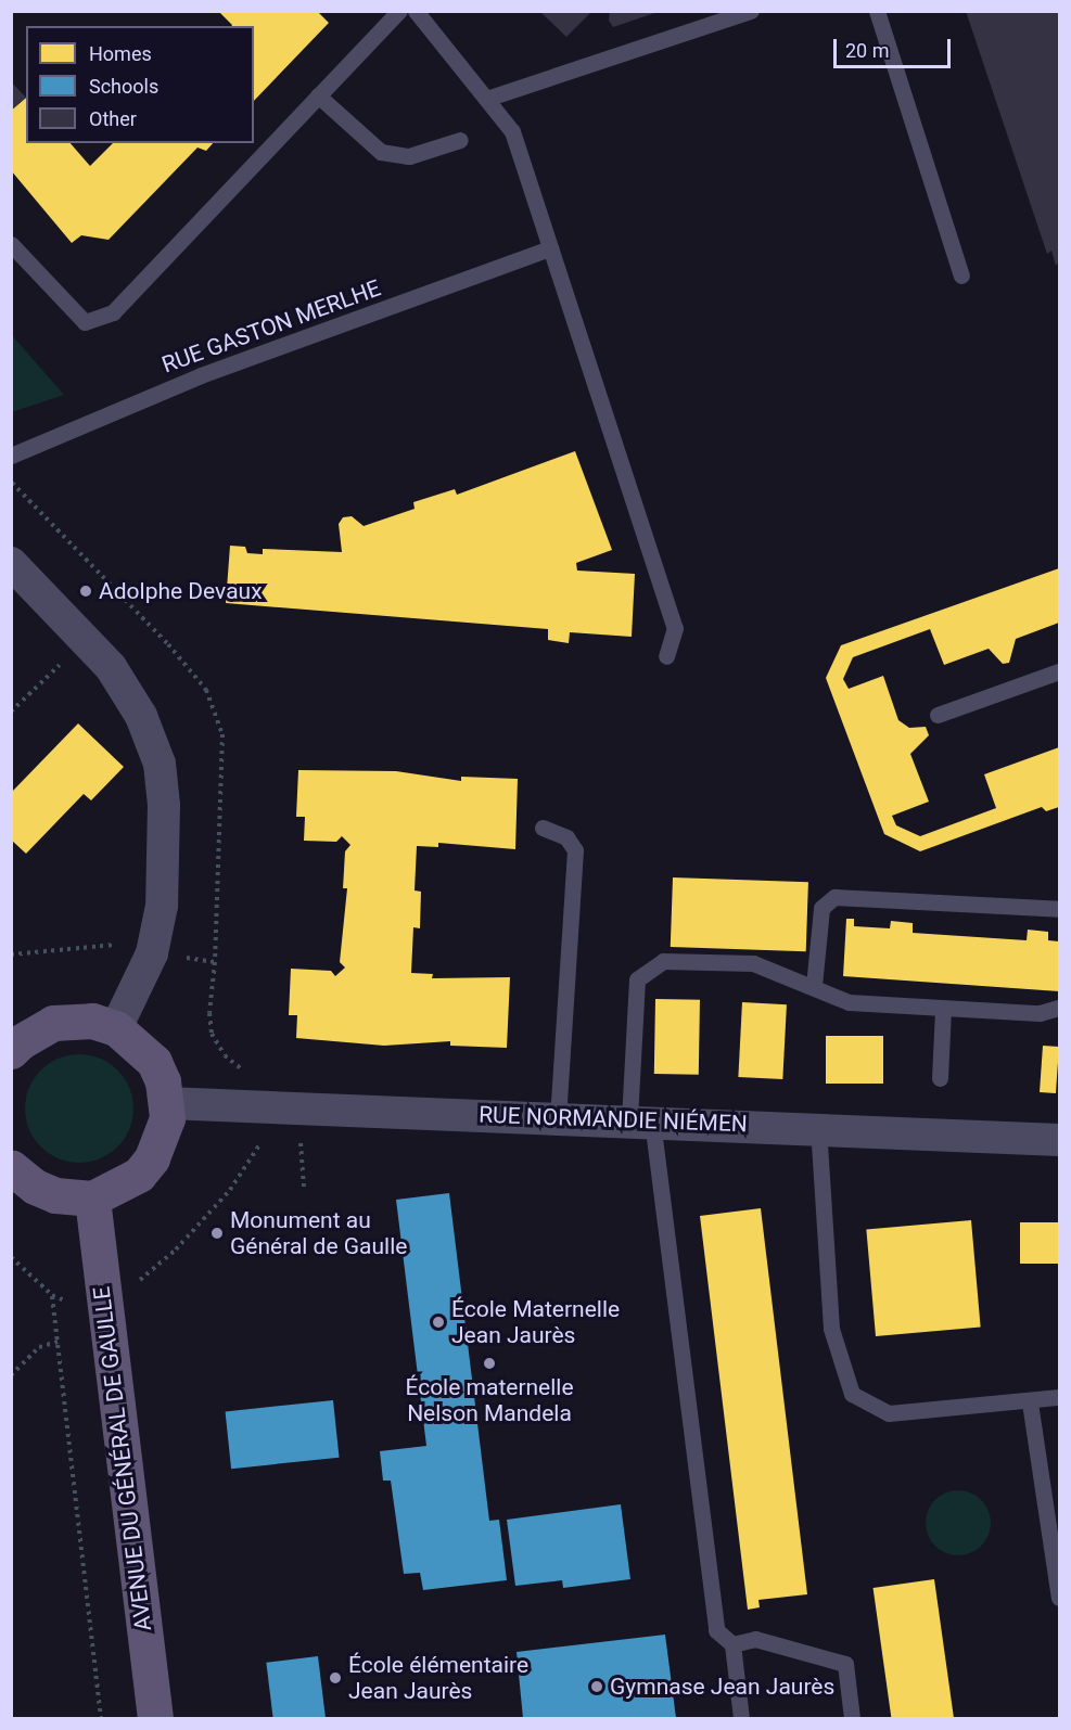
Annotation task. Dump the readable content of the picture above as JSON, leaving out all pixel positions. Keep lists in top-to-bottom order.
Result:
{
  "streets": {
    "main road": ["AVENUE DU GÉNÉRAL DE GAULLE"],
    "street": ["RUE NORMANDIE NIÉMEN"],
    "lane": ["RUE GASTON MERLHE"]
  },
  "places": [
    "Adolphe Devaux",
    "Monument au Général de Gaulle",
    "École Maternelle Jean Jaurès",
    "École maternelle Nelson Mandela",
    "École élémentaire Jean Jaurès",
    "Gymnase Jean Jaurès"
  ],
  "legend": ["Homes", "Schools", "Other"],
  "scale_bar": "20 m"
}
